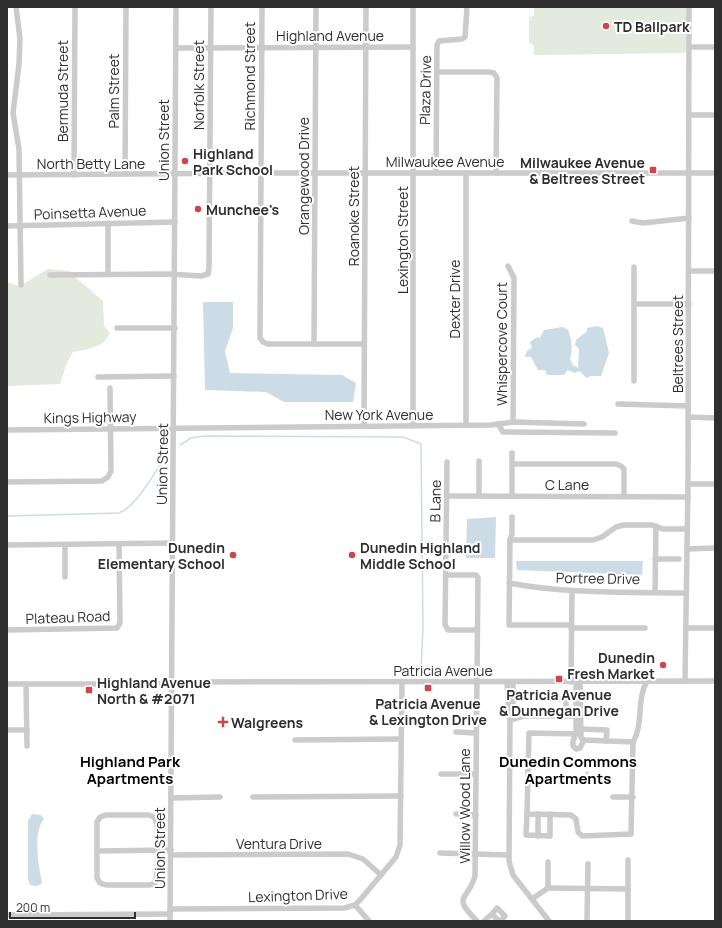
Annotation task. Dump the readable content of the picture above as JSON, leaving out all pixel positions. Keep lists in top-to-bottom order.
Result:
{
  "streets": {
    "street": [
      "Highland Avenue",
      "Richmond Street",
      "Norfolk Street",
      "Plaza Drive",
      "Bermuda Street",
      "Palm Street",
      "Union Street",
      "Milwaukee Avenue",
      "North Betty Lane",
      "Orangewood Drive",
      "Poinsetta Avenue",
      "Roanoke Street",
      "Lexington Street",
      "Dexter Drive",
      "Whispercove Court",
      "Beltrees Street",
      "New York Avenue",
      "Kings Highway",
      "C Lane",
      "B Lane",
      "Portree Drive",
      "Plateau Road",
      "Patricia Avenue",
      "Willow Wood Lane",
      "Ventura Drive",
      "Lexington Drive"
    ]
  },
  "crossings": [
    ["Highland Avenue", "Richmond Street"],
    ["Highland Avenue", "Norfolk Street"],
    ["Highland Avenue", "Union Street"],
    ["Highland Avenue", "Orangewood Drive"],
    ["Highland Avenue", "Roanoke Street"],
    ["Highland Avenue", "Lexington Street"],
    ["Richmond Street", "Milwaukee Avenue"],
    ["Richmond Street", "Orangewood Drive"],
    ["Norfolk Street", "Union Street"],
    ["Norfolk Street", "Milwaukee Avenue"],
    ["Plaza Drive", "Milwaukee Avenue"],
    ["Bermuda Street", "North Betty Lane"],
    ["Palm Street", "North Betty Lane"],
    ["Union Street", "Milwaukee Avenue"],
    ["Union Street", "North Betty Lane"],
    ["Union Street", "Poinsetta Avenue"],
    ["Union Street", "New York Avenue"],
    ["Union Street", "Kings Highway"],
    ["Union Street", "Patricia Avenue"],
    ["Union Street", "Ventura Drive"],
    ["Union Street", "Lexington Drive"],
    ["Milwaukee Avenue", "North Betty Lane"],
    ["Milwaukee Avenue", "Orangewood Drive"],
    ["Milwaukee Avenue", "Roanoke Street"],
    ["Milwaukee Avenue", "Lexington Street"],
    ["Milwaukee Avenue", "Dexter Drive"],
    ["Milwaukee Avenue", "Beltrees Street"],
    ["Roanoke Street", "New York Avenue"],
    ["Lexington Street", "New York Avenue"],
    ["Dexter Drive", "New York Avenue"],
    ["Whispercove Court", "New York Avenue"],
    ["Beltrees Street", "C Lane"],
    ["Beltrees Street", "Portree Drive"],
    ["Beltrees Street", "Patricia Avenue"],
    ["New York Avenue", "Kings Highway"],
    ["C Lane", "B Lane"],
    ["B Lane", "Willow Wood Lane"],
    ["Patricia Avenue", "Willow Wood Lane"],
    ["Patricia Avenue", "Lexington Drive"],
    ["Ventura Drive", "Lexington Drive"]
  ],
  "districts": ["Highland Park Apartments", "Dunedin Commons Apartments"],
  "places": {
    "other": [
      "TD Ballpark",
      "Highland Park School",
      "Munchee's",
      "Dunedin Elementary School",
      "Dunedin Highland Middle School",
      "Dunedin Fresh Market"
    ],
    "transit": [
      "Milwaukee Avenue & Beltrees Street",
      "Patricia Avenue & Dunnegan Drive",
      "Patricia Avenue & Lexington Drive",
      "Highland Avenue North & #2071"
    ],
    "health": ["Walgreens"]
  },
  "scale_bar": "200 m"
}
